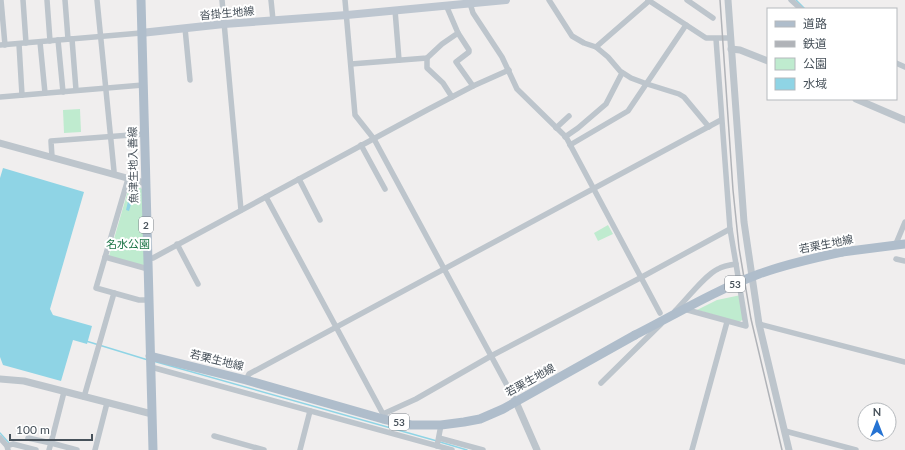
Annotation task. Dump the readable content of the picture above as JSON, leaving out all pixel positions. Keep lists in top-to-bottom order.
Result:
{
  "streets": {
    "main road": [
      "沓掛生地線",
      "魚津生地入善線",
      "2",
      "若栗生地線",
      "53"
    ]
  },
  "crossings": [
    ["沓掛生地線", "魚津生地入善線"],
    ["魚津生地入善線", "若栗生地線"]
  ],
  "parks": ["名水公園"],
  "legend": [
    "道路",
    "鉄道",
    "公園",
    "水域"
  ],
  "scale_bar": "100 m",
  "north": "top"
}
